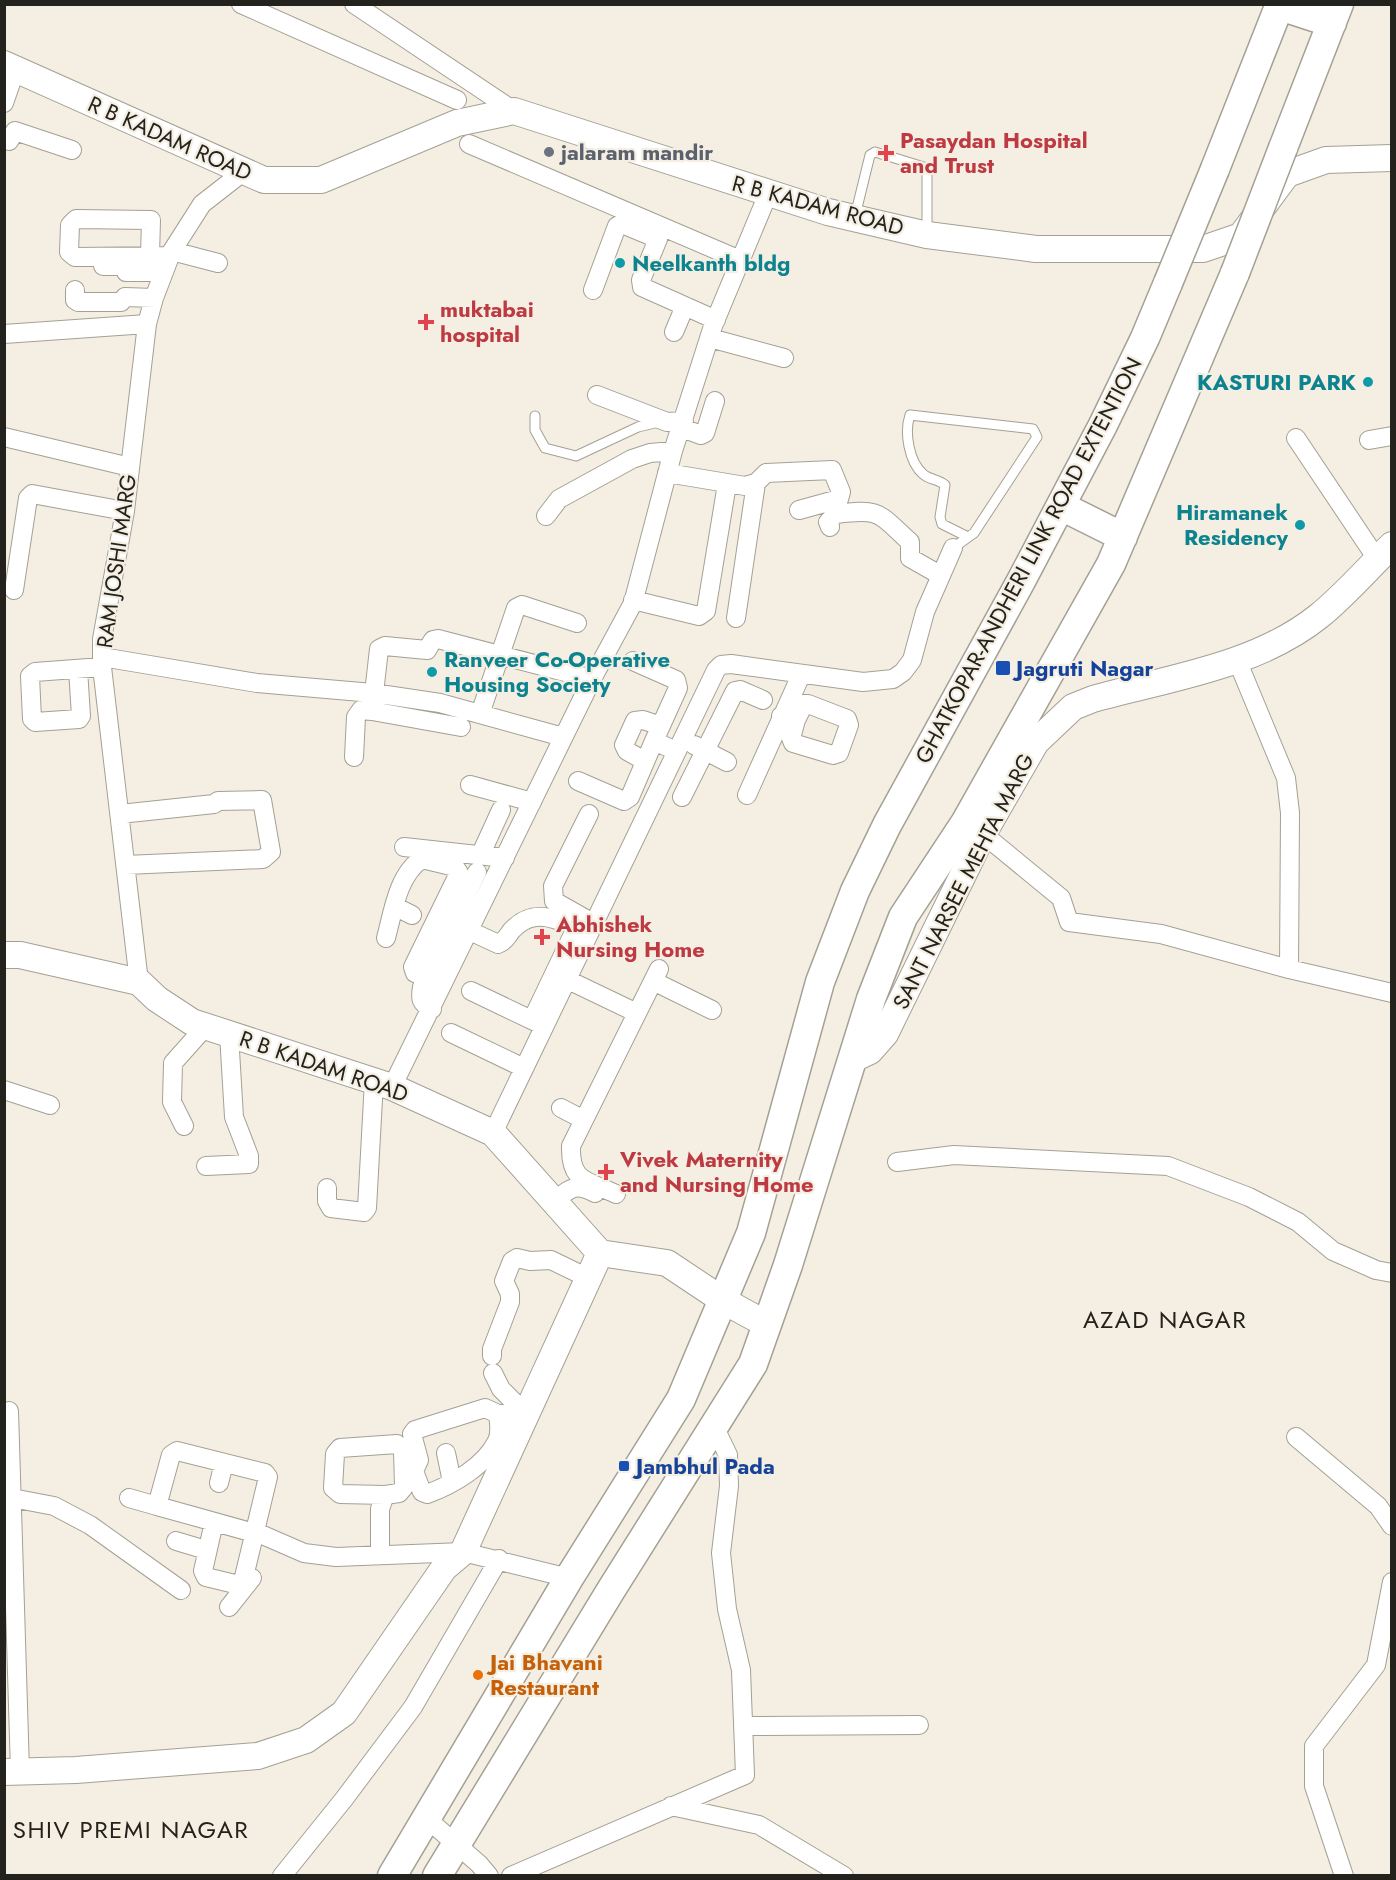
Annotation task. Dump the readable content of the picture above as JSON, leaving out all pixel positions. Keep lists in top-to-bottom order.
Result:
{
  "streets": {
    "main road": ["GHATKOPAR-ANDHERI LINK ROAD EXTENTION"],
    "street": ["R B KADAM ROAD", "RAM JOSHI MARG", "SANT NARSEE MEHTA MARG"]
  },
  "crossings": [
    ["R B KADAM ROAD", "RAM JOSHI MARG"]
  ],
  "districts": ["AZAD NAGAR", "SHIV PREMI NAGAR"],
  "places": {
    "other": [
      "jalaram mandir",
      "Neelkanth bldg",
      "KASTURI PARK",
      "Hiramanek Residency",
      "Ranveer Co-Operative Housing Society",
      "Jai Bhavani Restaurant"
    ],
    "health": [
      "Pasaydan Hospital and Trust",
      "muktabai hospital",
      "Abhishek Nursing Home",
      "Vivek Maternity and Nursing Home"
    ],
    "transit": ["Jagruti Nagar", "Jambhul Pada"]
  }
}
